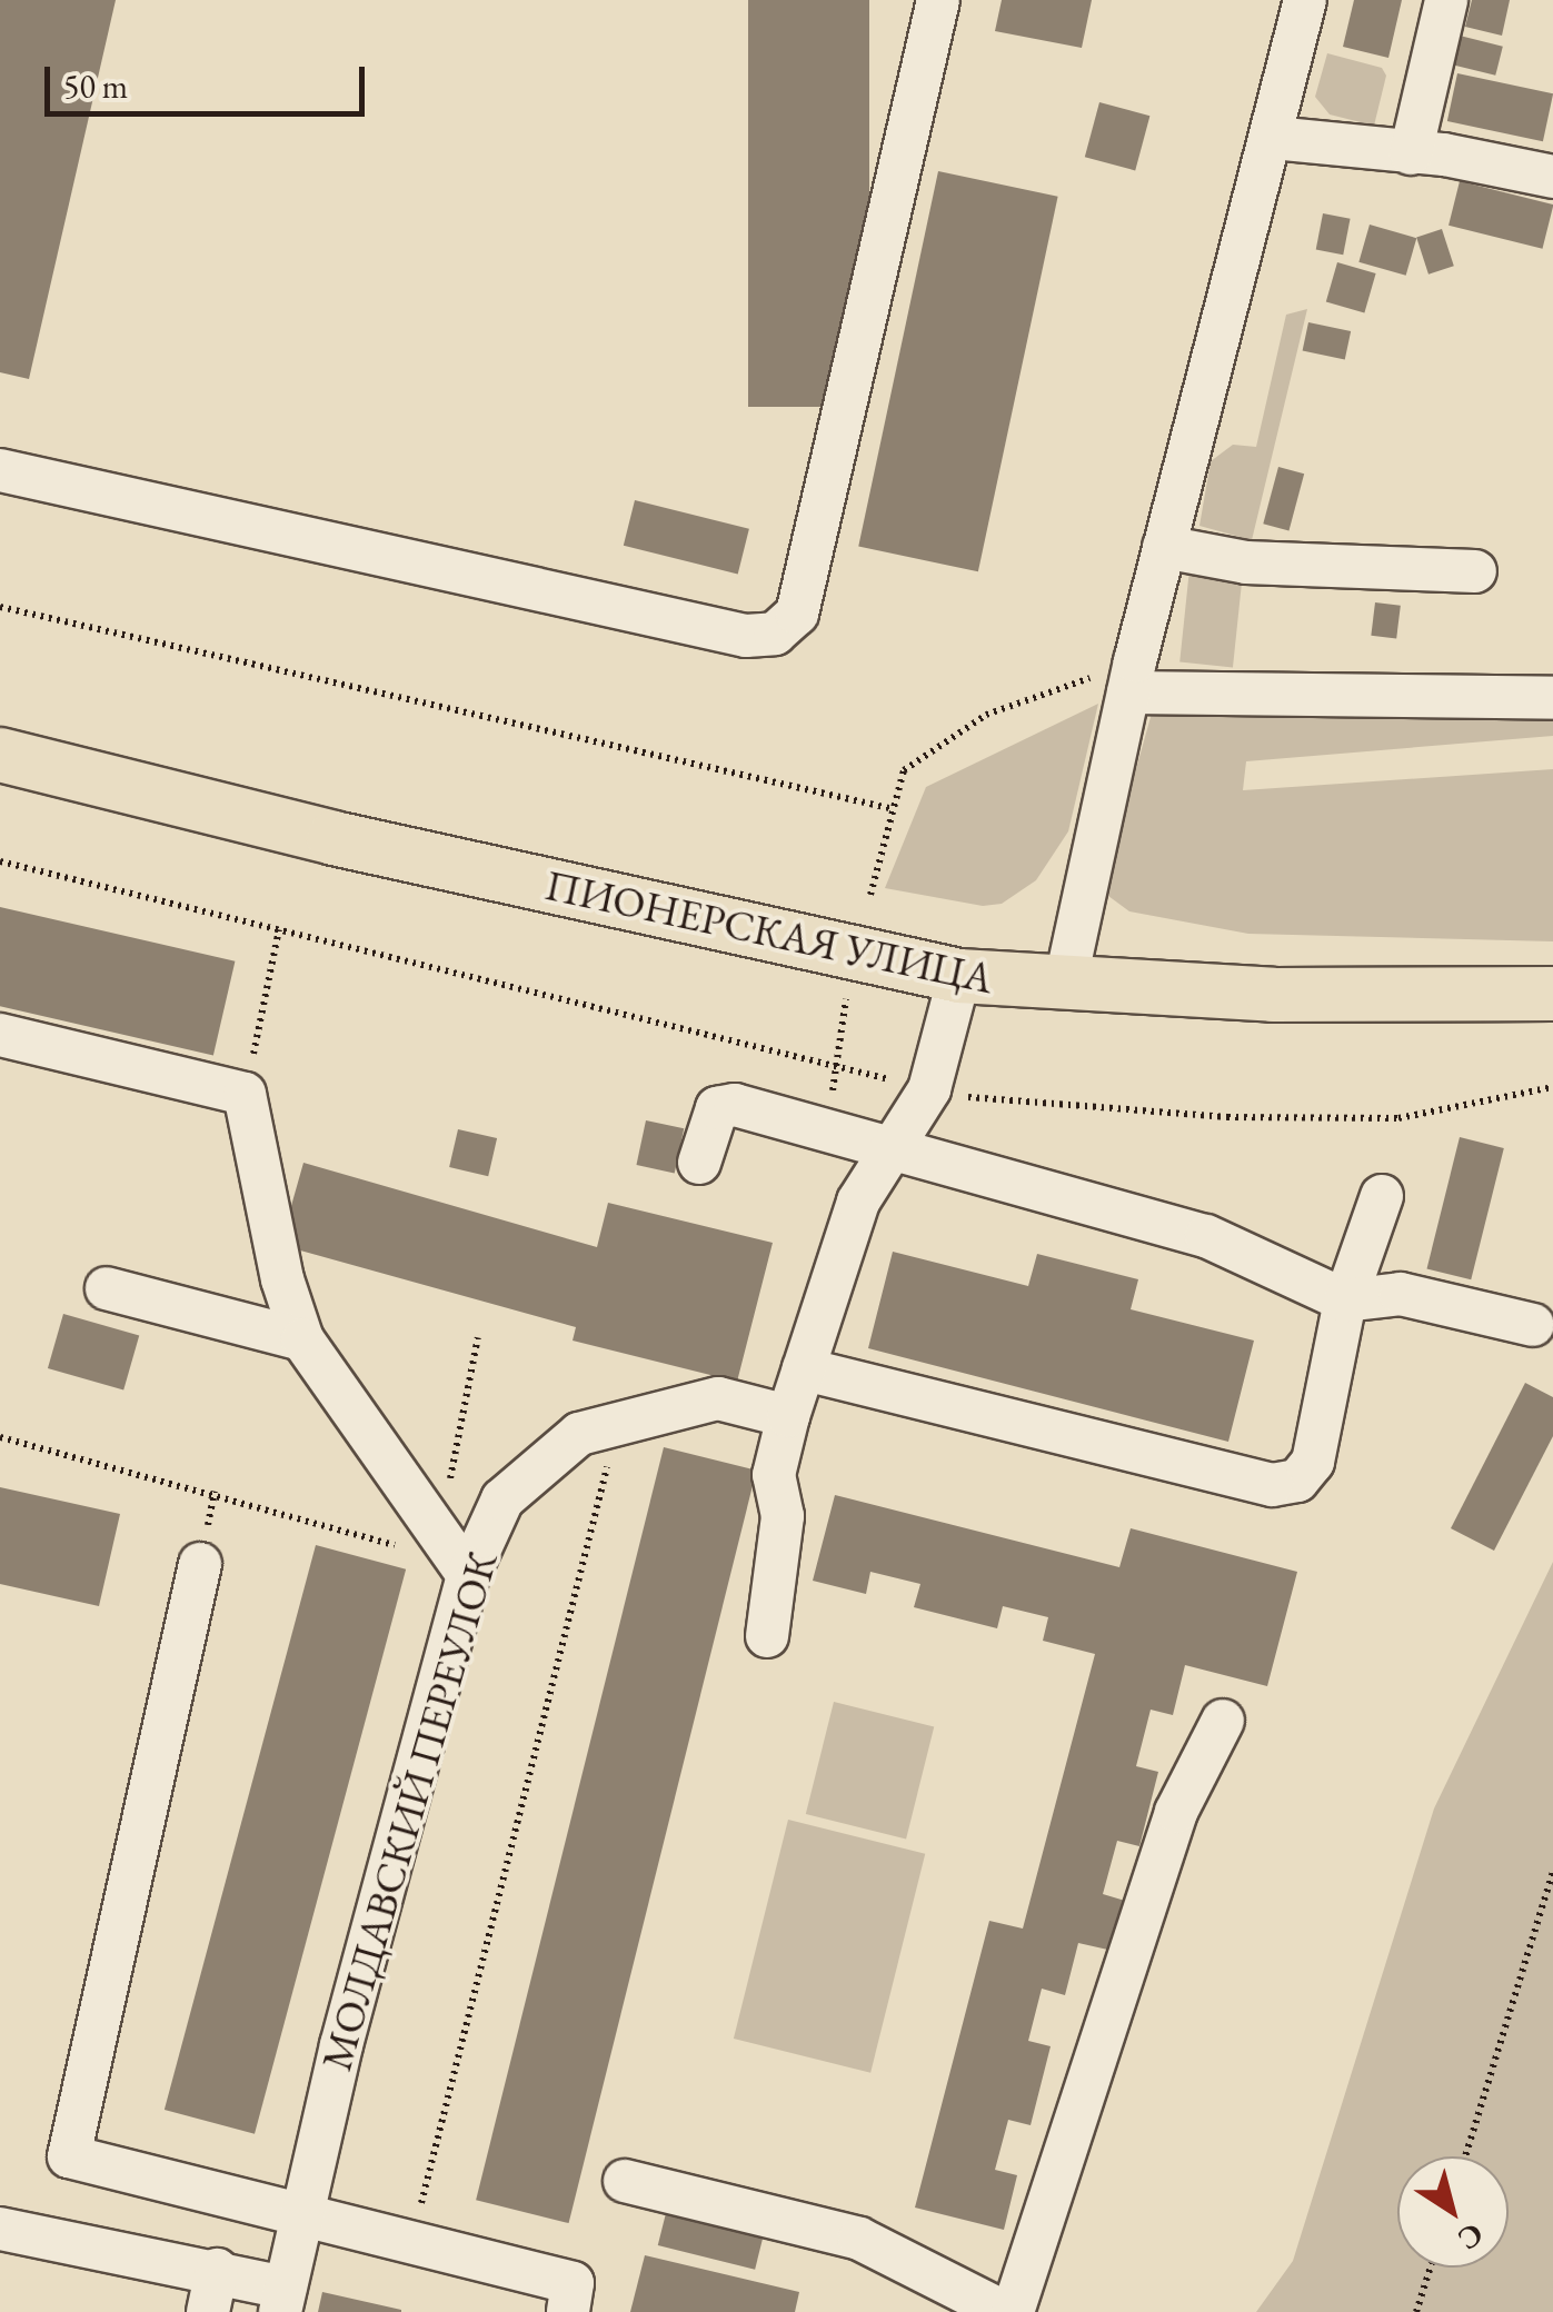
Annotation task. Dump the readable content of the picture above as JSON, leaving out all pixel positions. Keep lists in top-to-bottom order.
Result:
{
  "streets": {
    "main road": ["ПИОНЕРСКАЯ УЛИЦА"],
    "street": ["МОЛДАВСКИЙ ПЕРЕУЛОК"]
  },
  "scale_bar": "50 m",
  "north": "bottom right"
}
